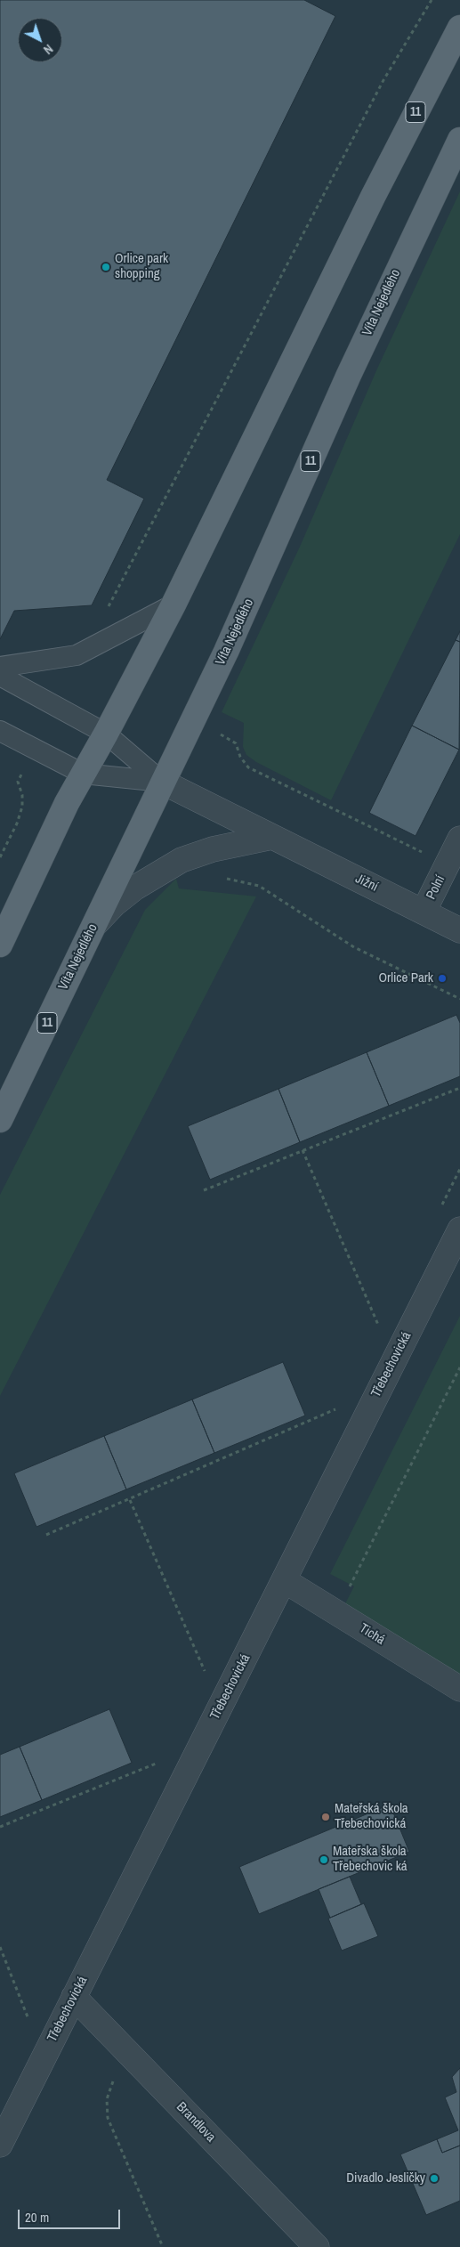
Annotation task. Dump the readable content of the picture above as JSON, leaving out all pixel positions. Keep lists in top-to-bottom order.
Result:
{
  "streets": {
    "main road": ["11", "Víta Nejedlého"],
    "street": [
      "Jižní",
      "Polní",
      "Třebechovická",
      "Tichá",
      "Brandlova"
    ]
  },
  "crossings": [
    ["Víta Nejedlého", "Jižní"],
    ["Jižní", "Polní"],
    ["Třebechovická", "Tichá"],
    ["Třebechovická", "Brandlova"]
  ],
  "places": [
    "Orlice park shopping",
    "Orlice Park",
    "Mateřská škola Třebechovická",
    "Mateřska škola Třebechovic ká",
    "Divadlo Jesličky"
  ],
  "scale_bar": "20 m",
  "north": "bottom right"
}
